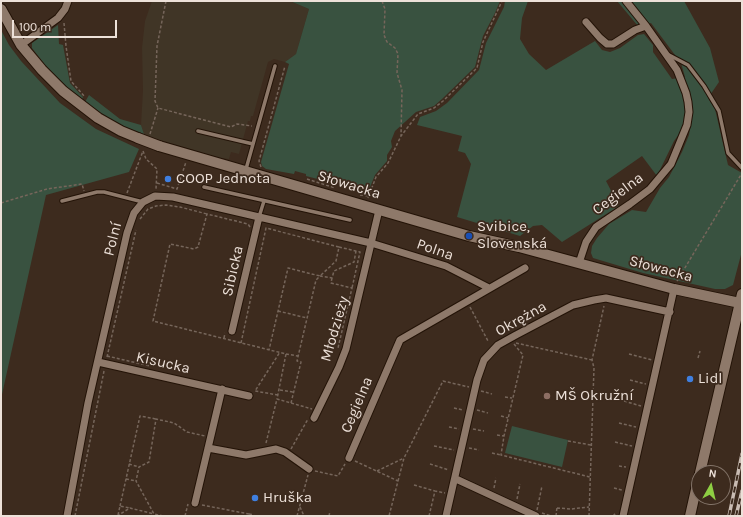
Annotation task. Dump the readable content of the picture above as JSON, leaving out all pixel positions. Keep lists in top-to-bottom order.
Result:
{
  "streets": {
    "street": [
      "Słowacka",
      "Cegielna",
      "Polní",
      "Polna",
      "Sibicka",
      "Okrężna",
      "Młodzieży",
      "Kisucka"
    ]
  },
  "crossings": [
    ["Słowacka", "Cegielna"],
    ["Słowacka", "Młodzieży"],
    ["Cegielna", "Polna"],
    ["Polní", "Kisucka"],
    ["Polna", "Młodzieży"]
  ],
  "places": [
    "COOP Jednota",
    "Svibice, Slovenská",
    "Lidl",
    "MŠ Okružní",
    "Hruška"
  ],
  "scale_bar": "100 m",
  "north": "top"
}
